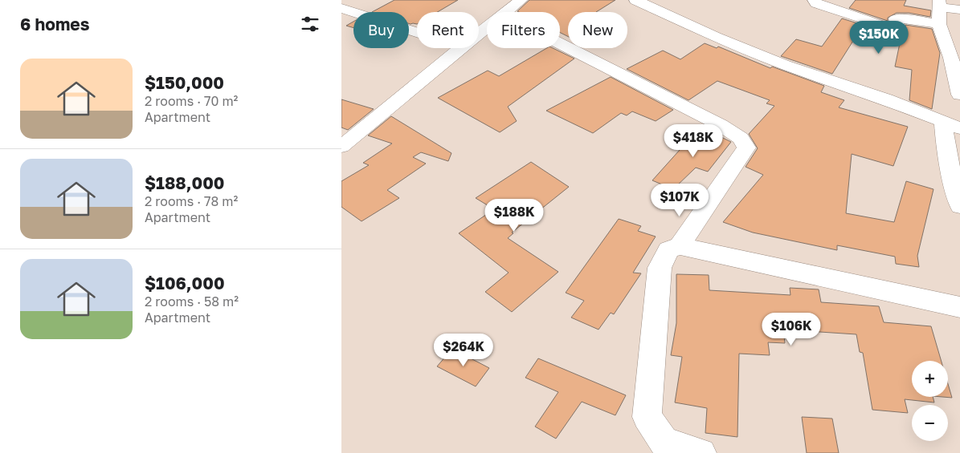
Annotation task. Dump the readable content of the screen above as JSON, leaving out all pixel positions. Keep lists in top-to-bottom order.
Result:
{
  "page": {
    "heading": "6 homes",
    "chip": [
      "Buy",
      "Rent",
      "Filters",
      "New"
    ],
    "price": [
      "$150K",
      "$418K",
      "$107K",
      "$188K",
      "$106K",
      "$264K"
    ],
    "list": [
      {
        "name": "$150,000",
        "note": "2 rooms · 70 m² · Apartment"
      },
      {
        "name": "$188,000",
        "note": "2 rooms · 78 m² · Apartment"
      },
      {
        "name": "$106,000",
        "note": "2 rooms · 58 m² · Apartment"
      }
    ],
    "map_buttons": ["+", "−"]
  }
}
